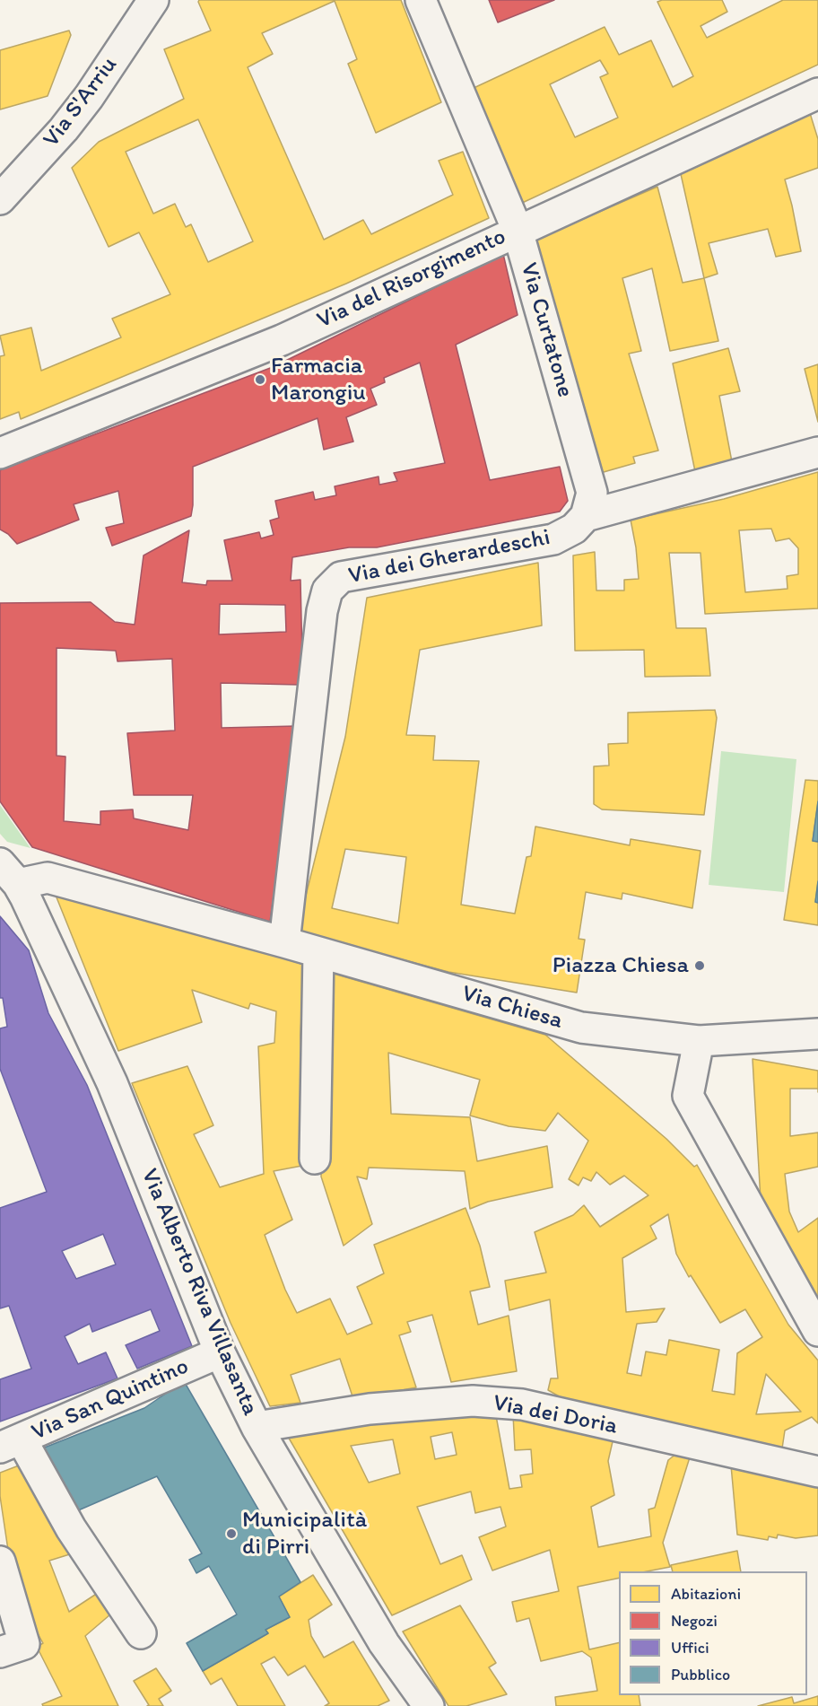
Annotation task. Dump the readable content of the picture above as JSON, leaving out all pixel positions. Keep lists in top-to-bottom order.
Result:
{
  "streets": {
    "street": [
      "Via S'Arriu",
      "Via del Risorgimento",
      "Via Curtatone",
      "Via dei Gherardeschi",
      "Via Chiesa",
      "Via Alberto Riva Villasanta",
      "Via San Quintino",
      "Via dei Doria"
    ]
  },
  "crossings": [
    ["Via del Risorgimento", "Via Curtatone"],
    ["Via Curtatone", "Via dei Gherardeschi"],
    ["Via dei Gherardeschi", "Via Chiesa"],
    ["Via Chiesa", "Via Alberto Riva Villasanta"],
    ["Via Alberto Riva Villasanta", "Via San Quintino"],
    ["Via Alberto Riva Villasanta", "Via dei Doria"]
  ],
  "places": ["Farmacia Marongiu", "Piazza Chiesa", "Municipalità di Pirri"],
  "legend": [
    "Abitazioni",
    "Negozi",
    "Uffici",
    "Pubblico"
  ]
}
